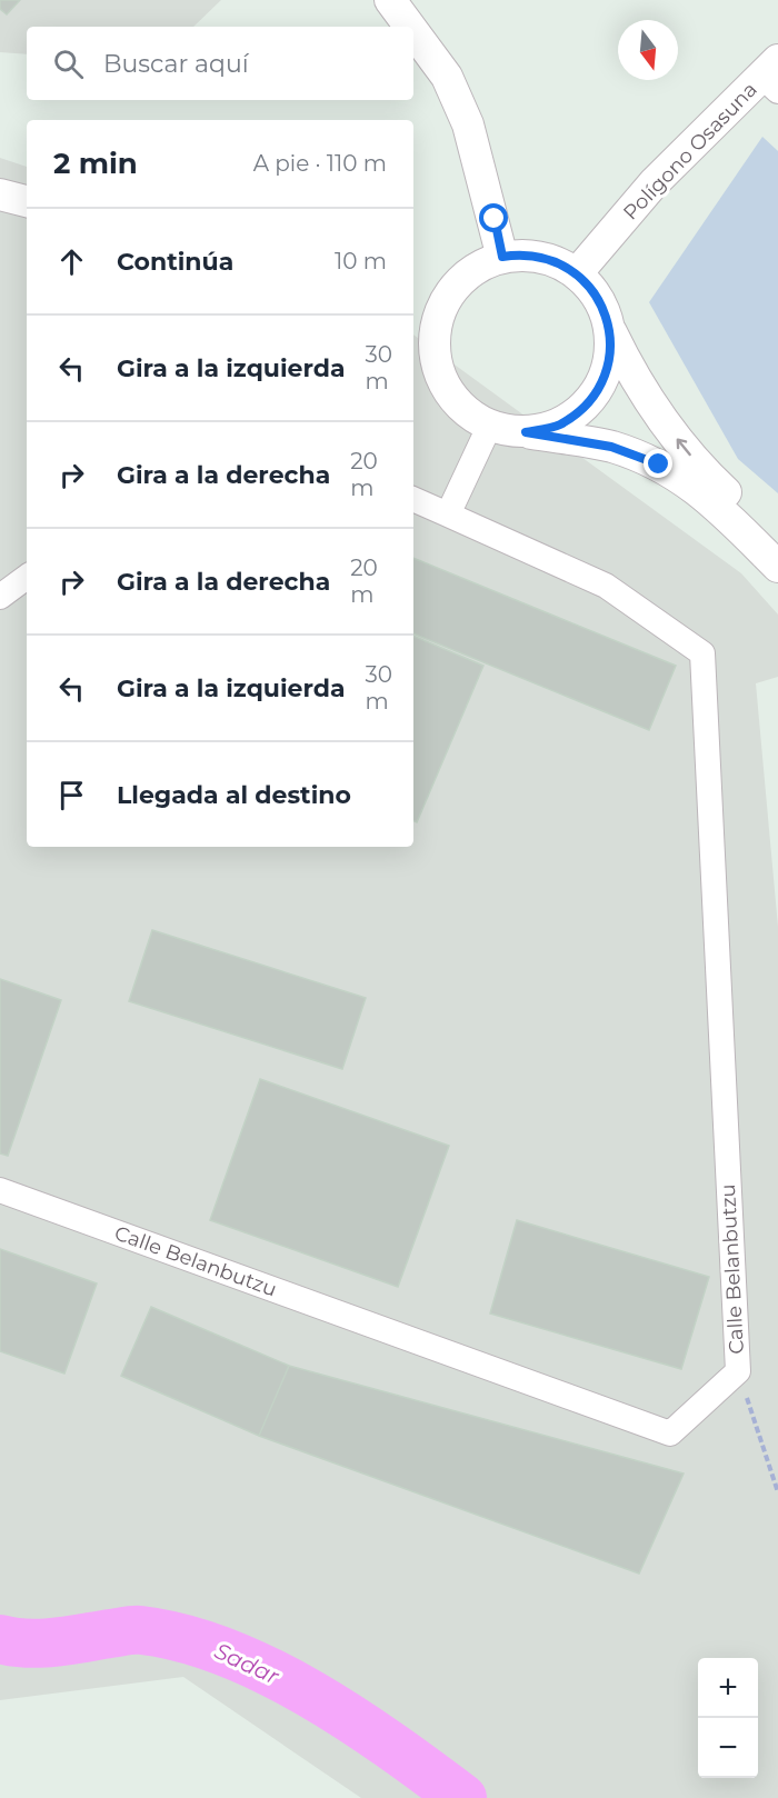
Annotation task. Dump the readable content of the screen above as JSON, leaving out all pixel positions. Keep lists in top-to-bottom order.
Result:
{
  "streets": {
    "street": ["Polígono Osasuna", "Calle Belanbutzu"]
  },
  "water": ["Sadar"],
  "north": "bottom",
  "page": {
    "search": "Buscar aquí",
    "heading": ["2 min", "A pie · 110 m"],
    "list": [
      ["Continúa", "10 m"],
      ["Gira a la izquierda", "30 m"],
      ["Gira a la derecha", "20 m"],
      ["Gira a la derecha", "20 m"],
      ["Gira a la izquierda", "30 m"],
      "Llegada al destino"
    ],
    "map_buttons": ["+", "−"]
  }
}
